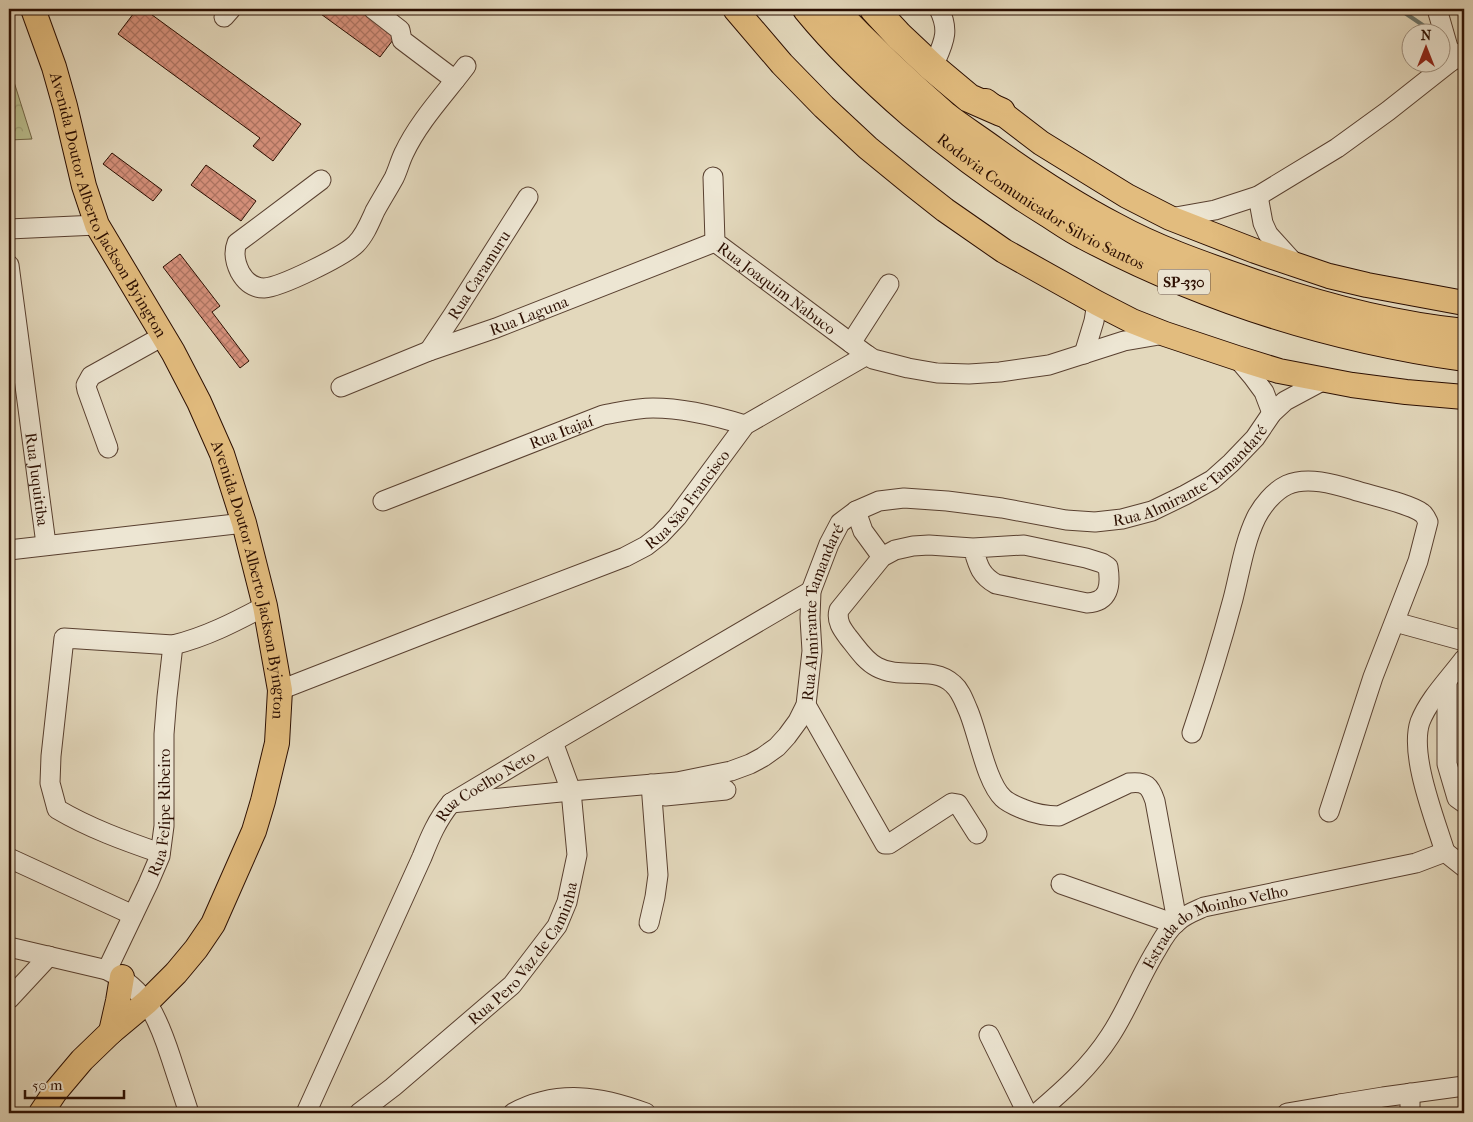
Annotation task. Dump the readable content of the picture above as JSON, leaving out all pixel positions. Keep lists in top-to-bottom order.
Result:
{
  "streets": {
    "highway": ["Rodovia Comunicador Silvio Santos", "SP-330"],
    "main road": ["Avenida Doutor Alberto Jackson Byington"],
    "street": [
      "Rua Caramuru",
      "Rua Joaquim Nabuco",
      "Rua Laguna",
      "Rua Itajaí",
      "Rua Almirante Tamandaré",
      "Rua Juquitiba",
      "Rua São Francisco",
      "Rua Coelho Neto",
      "Rua Felipe Ribeiro",
      "Estrada do Moinho Velho",
      "Rua Pero Vaz de Caminha"
    ]
  },
  "crossings": [
    ["Avenida Doutor Alberto Jackson Byington", "Rua São Francisco"],
    ["Rua Caramuru", "Rua Laguna"],
    ["Rua Joaquim Nabuco", "Rua Laguna"],
    ["Rua Joaquim Nabuco", "Rua São Francisco"],
    ["Rua Itajaí", "Rua São Francisco"],
    ["Rua Almirante Tamandaré", "Rua Coelho Neto"],
    ["Rua Almirante Tamandaré", "Rua Pero Vaz de Caminha"],
    ["Rua Coelho Neto", "Rua Pero Vaz de Caminha"]
  ],
  "scale_bar": "50 m",
  "north": "top"
}
